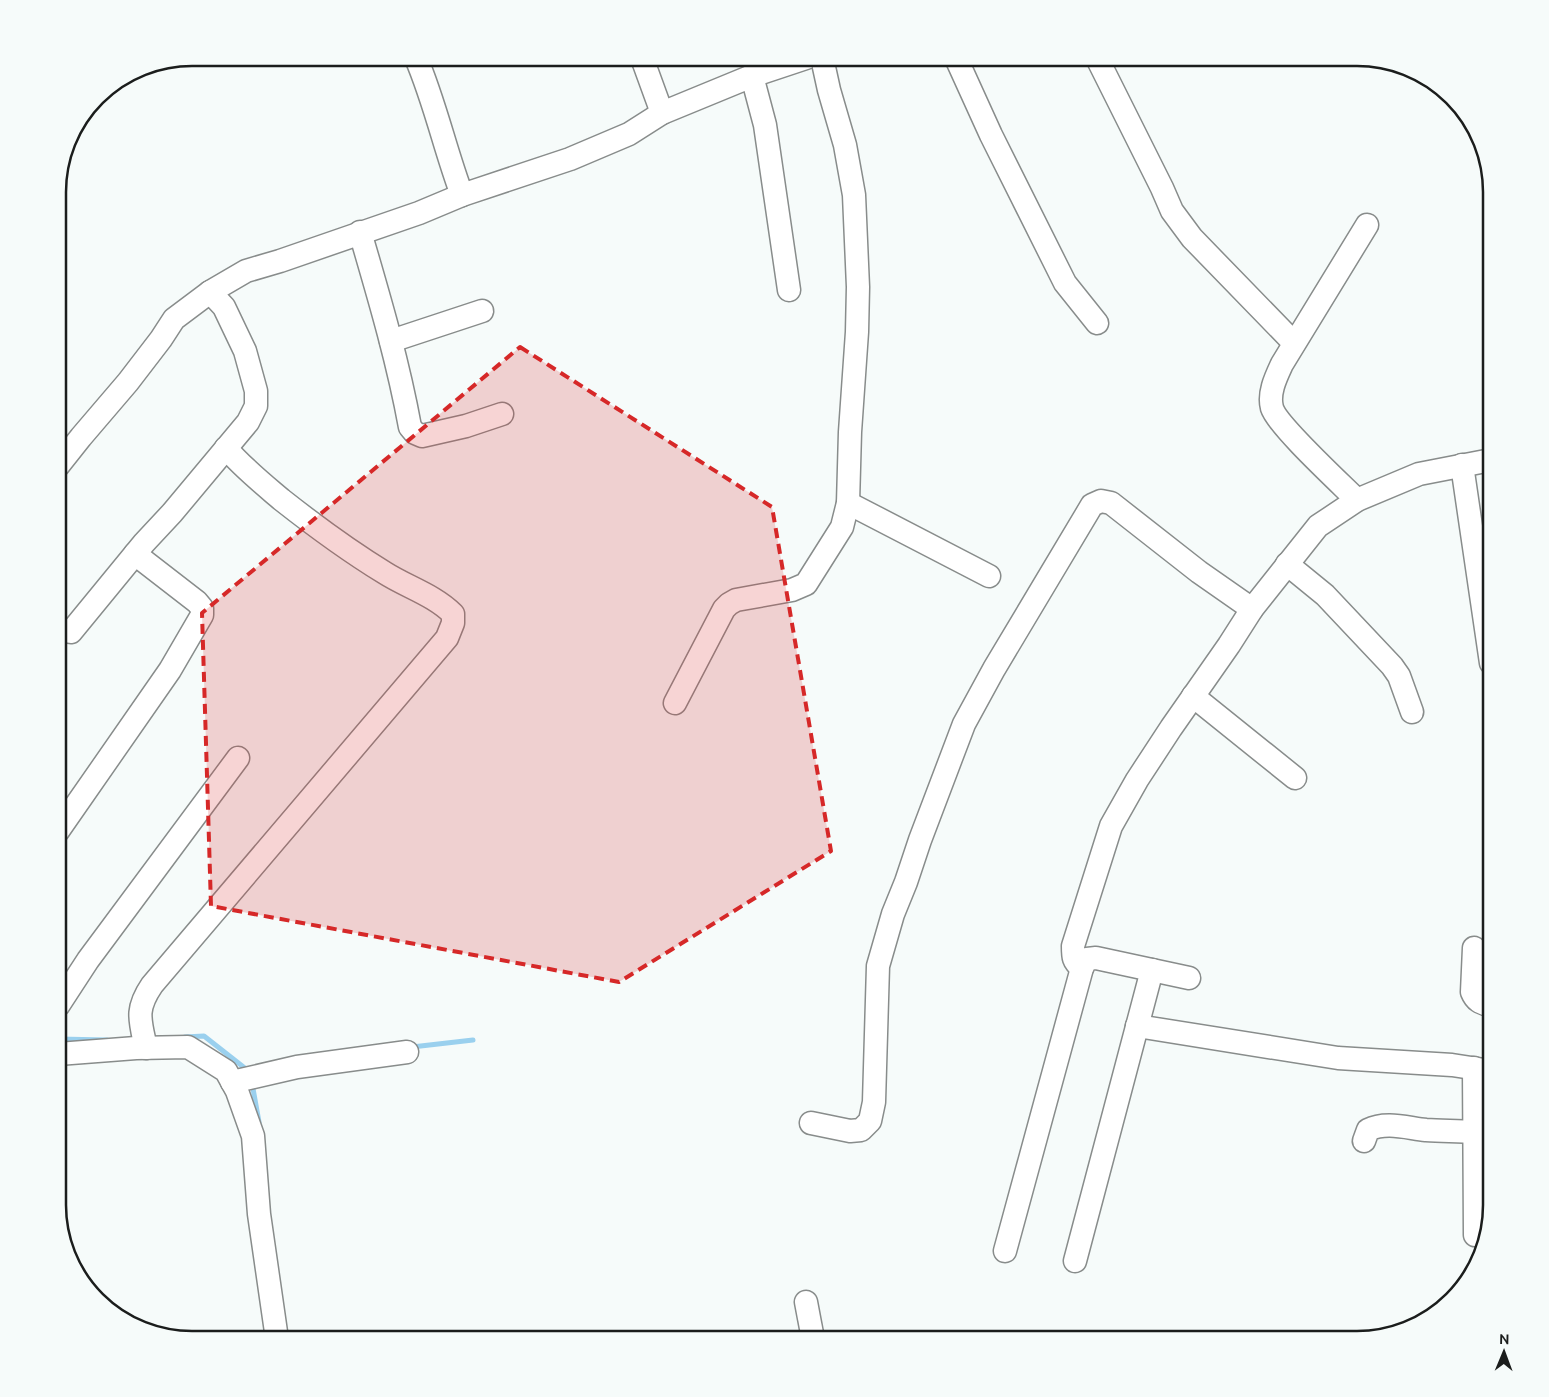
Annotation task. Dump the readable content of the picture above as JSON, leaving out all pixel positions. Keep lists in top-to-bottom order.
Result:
{
  "north": "top"
}
